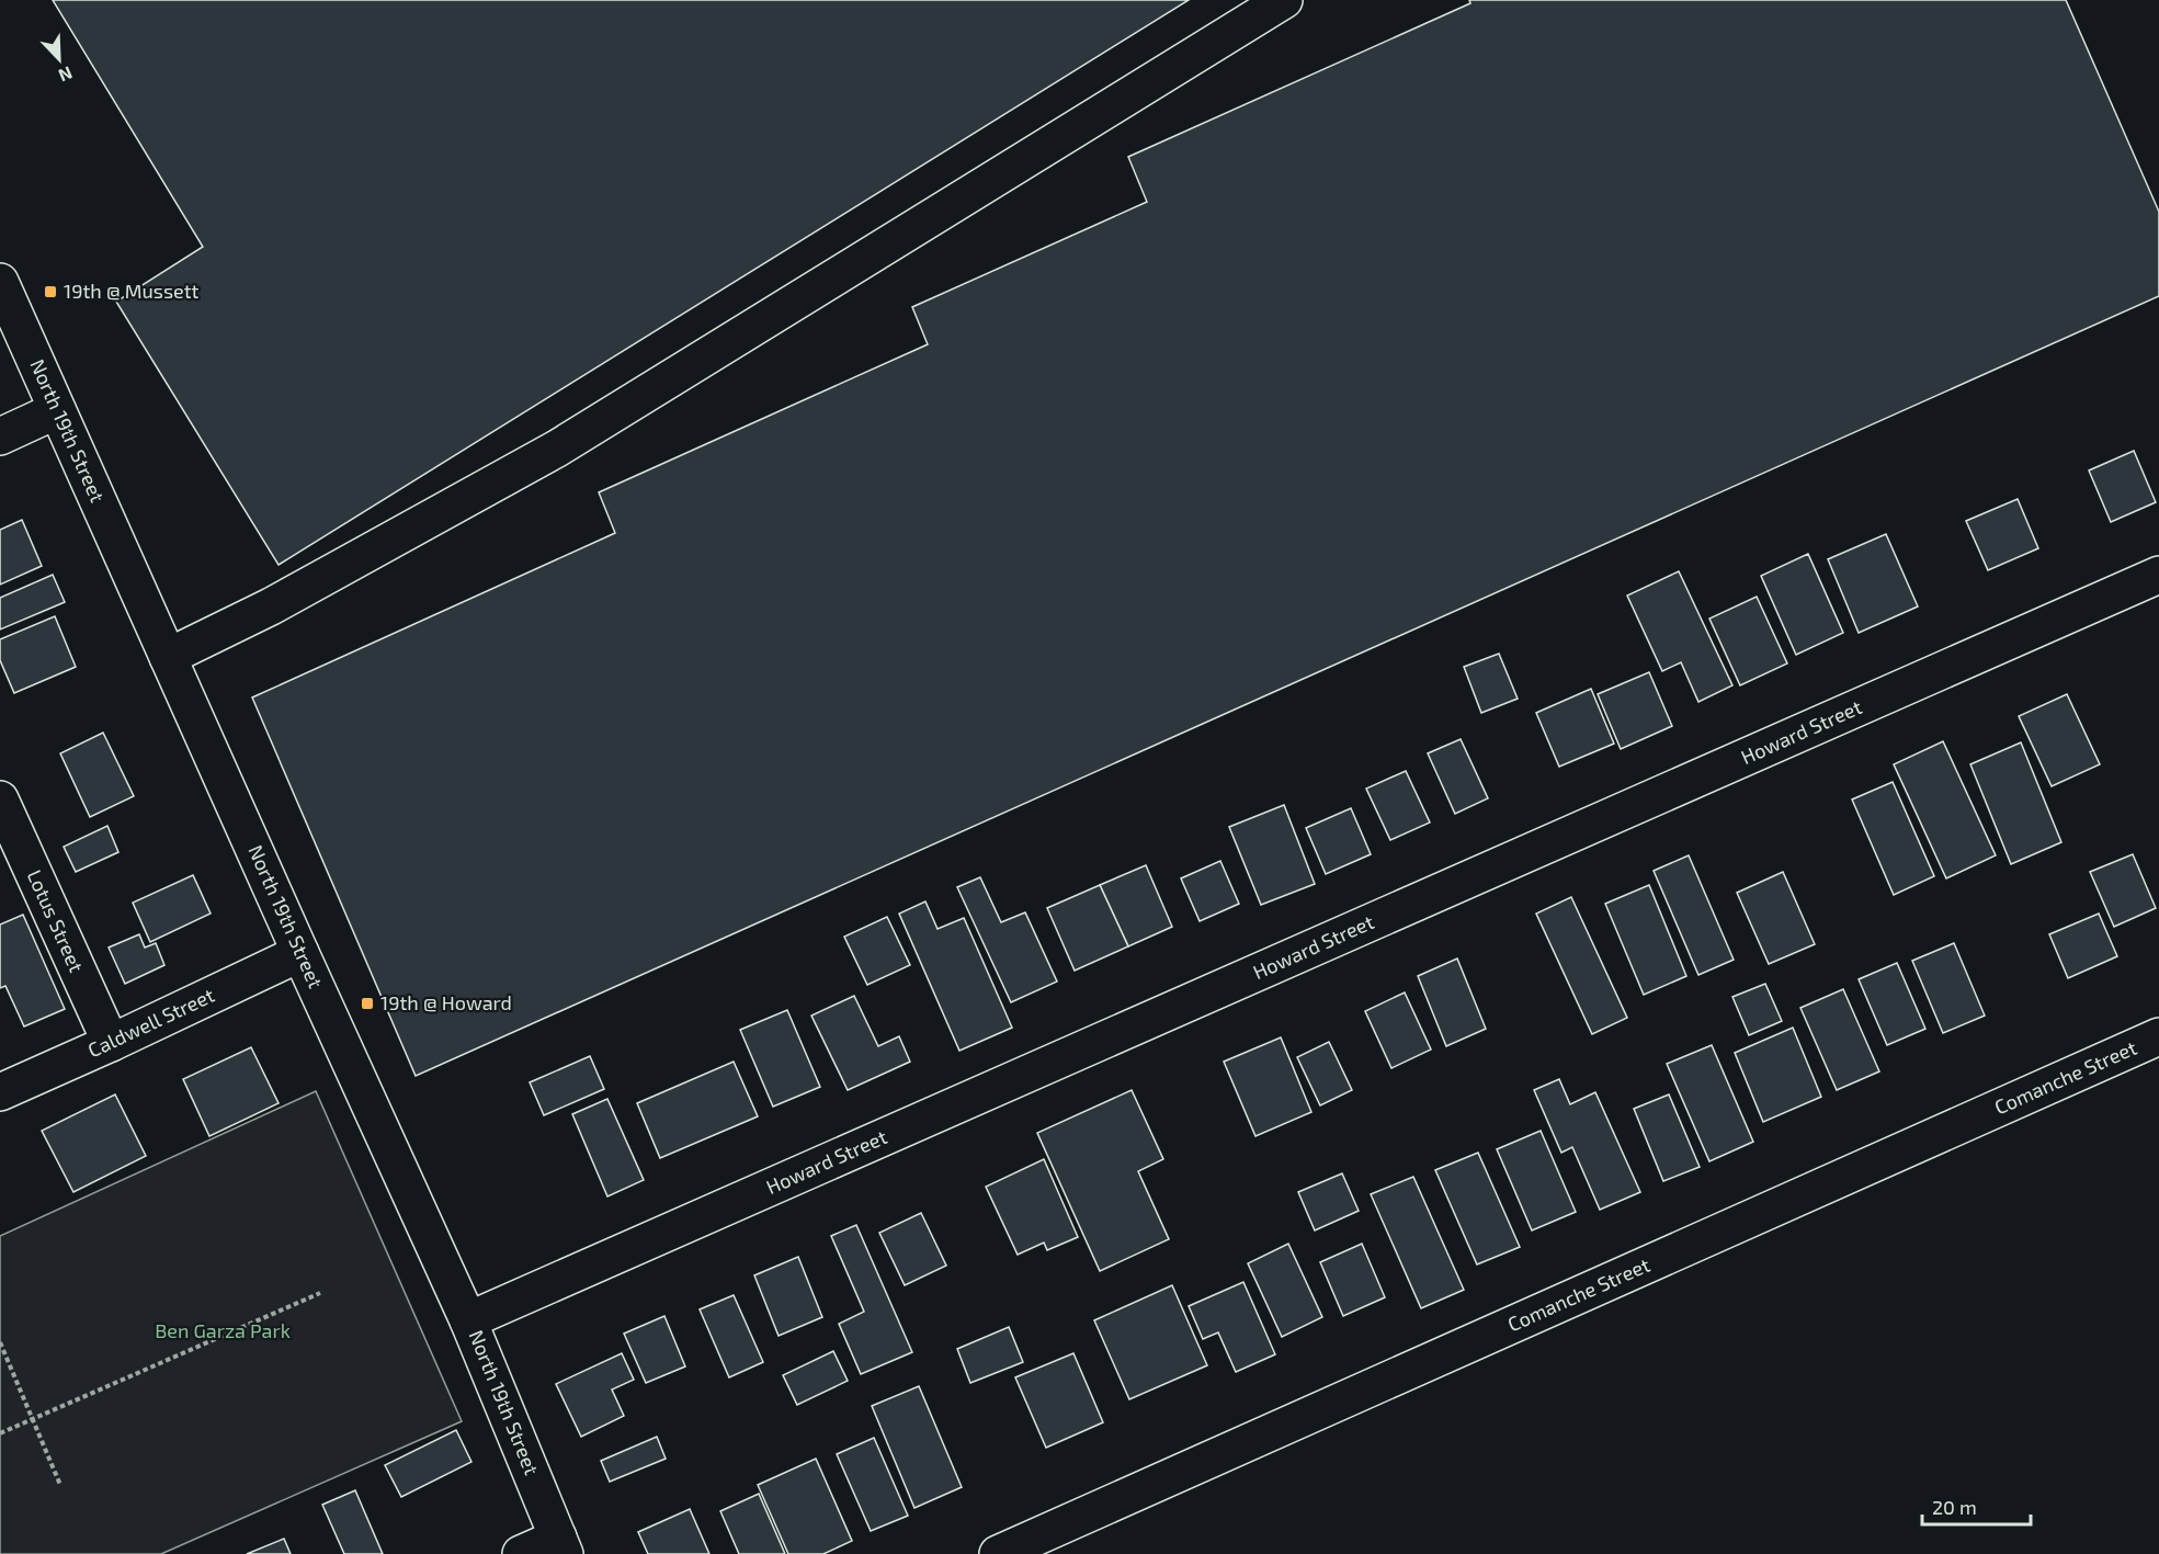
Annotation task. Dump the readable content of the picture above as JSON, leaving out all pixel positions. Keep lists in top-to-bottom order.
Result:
{
  "streets": {
    "street": [
      "North 19th Street",
      "Howard Street",
      "Lotus Street",
      "Caldwell Street",
      "Comanche Street"
    ]
  },
  "crossings": [
    ["North 19th Street", "Howard Street"],
    ["North 19th Street", "Caldwell Street"],
    ["Lotus Street", "Caldwell Street"]
  ],
  "parks": ["Ben Garza Park"],
  "places": {
    "transit": ["19th @ Mussett", "19th @ Howard"]
  },
  "scale_bar": "20 m",
  "north": "bottom right"
}
